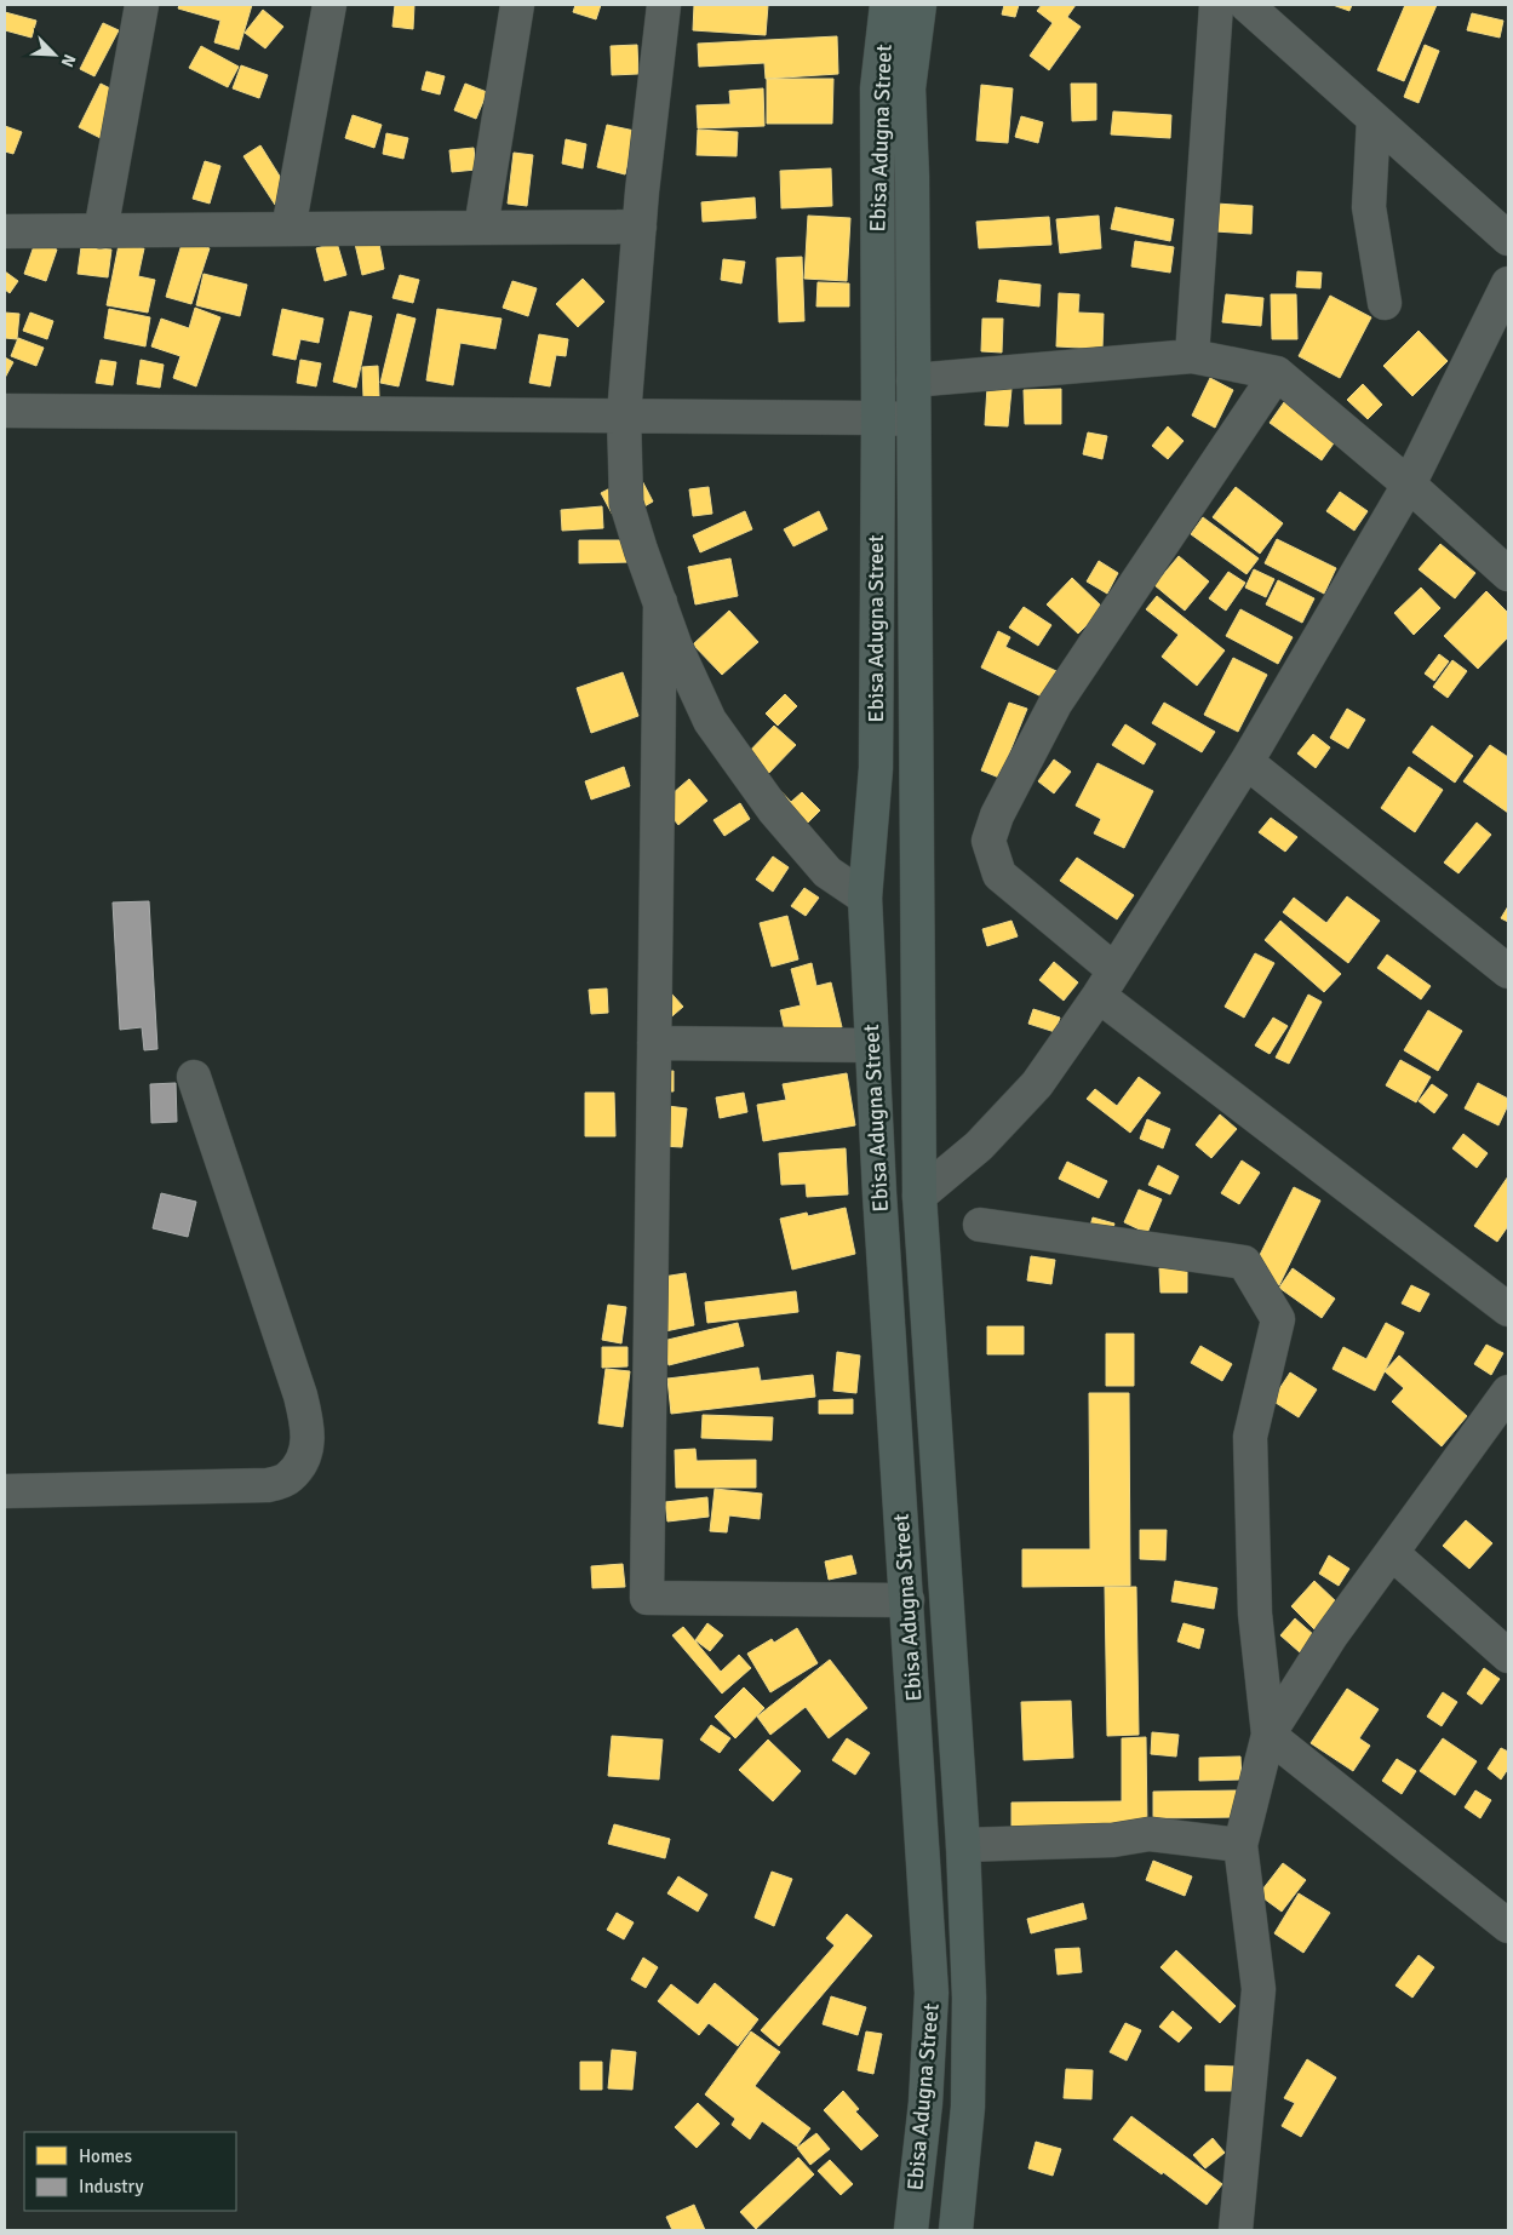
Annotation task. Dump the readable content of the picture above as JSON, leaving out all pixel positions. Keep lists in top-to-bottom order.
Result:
{
  "streets": {
    "main road": ["Ebisa Adugna Street"]
  },
  "legend": ["Homes", "Industry"],
  "north": "bottom right"
}
